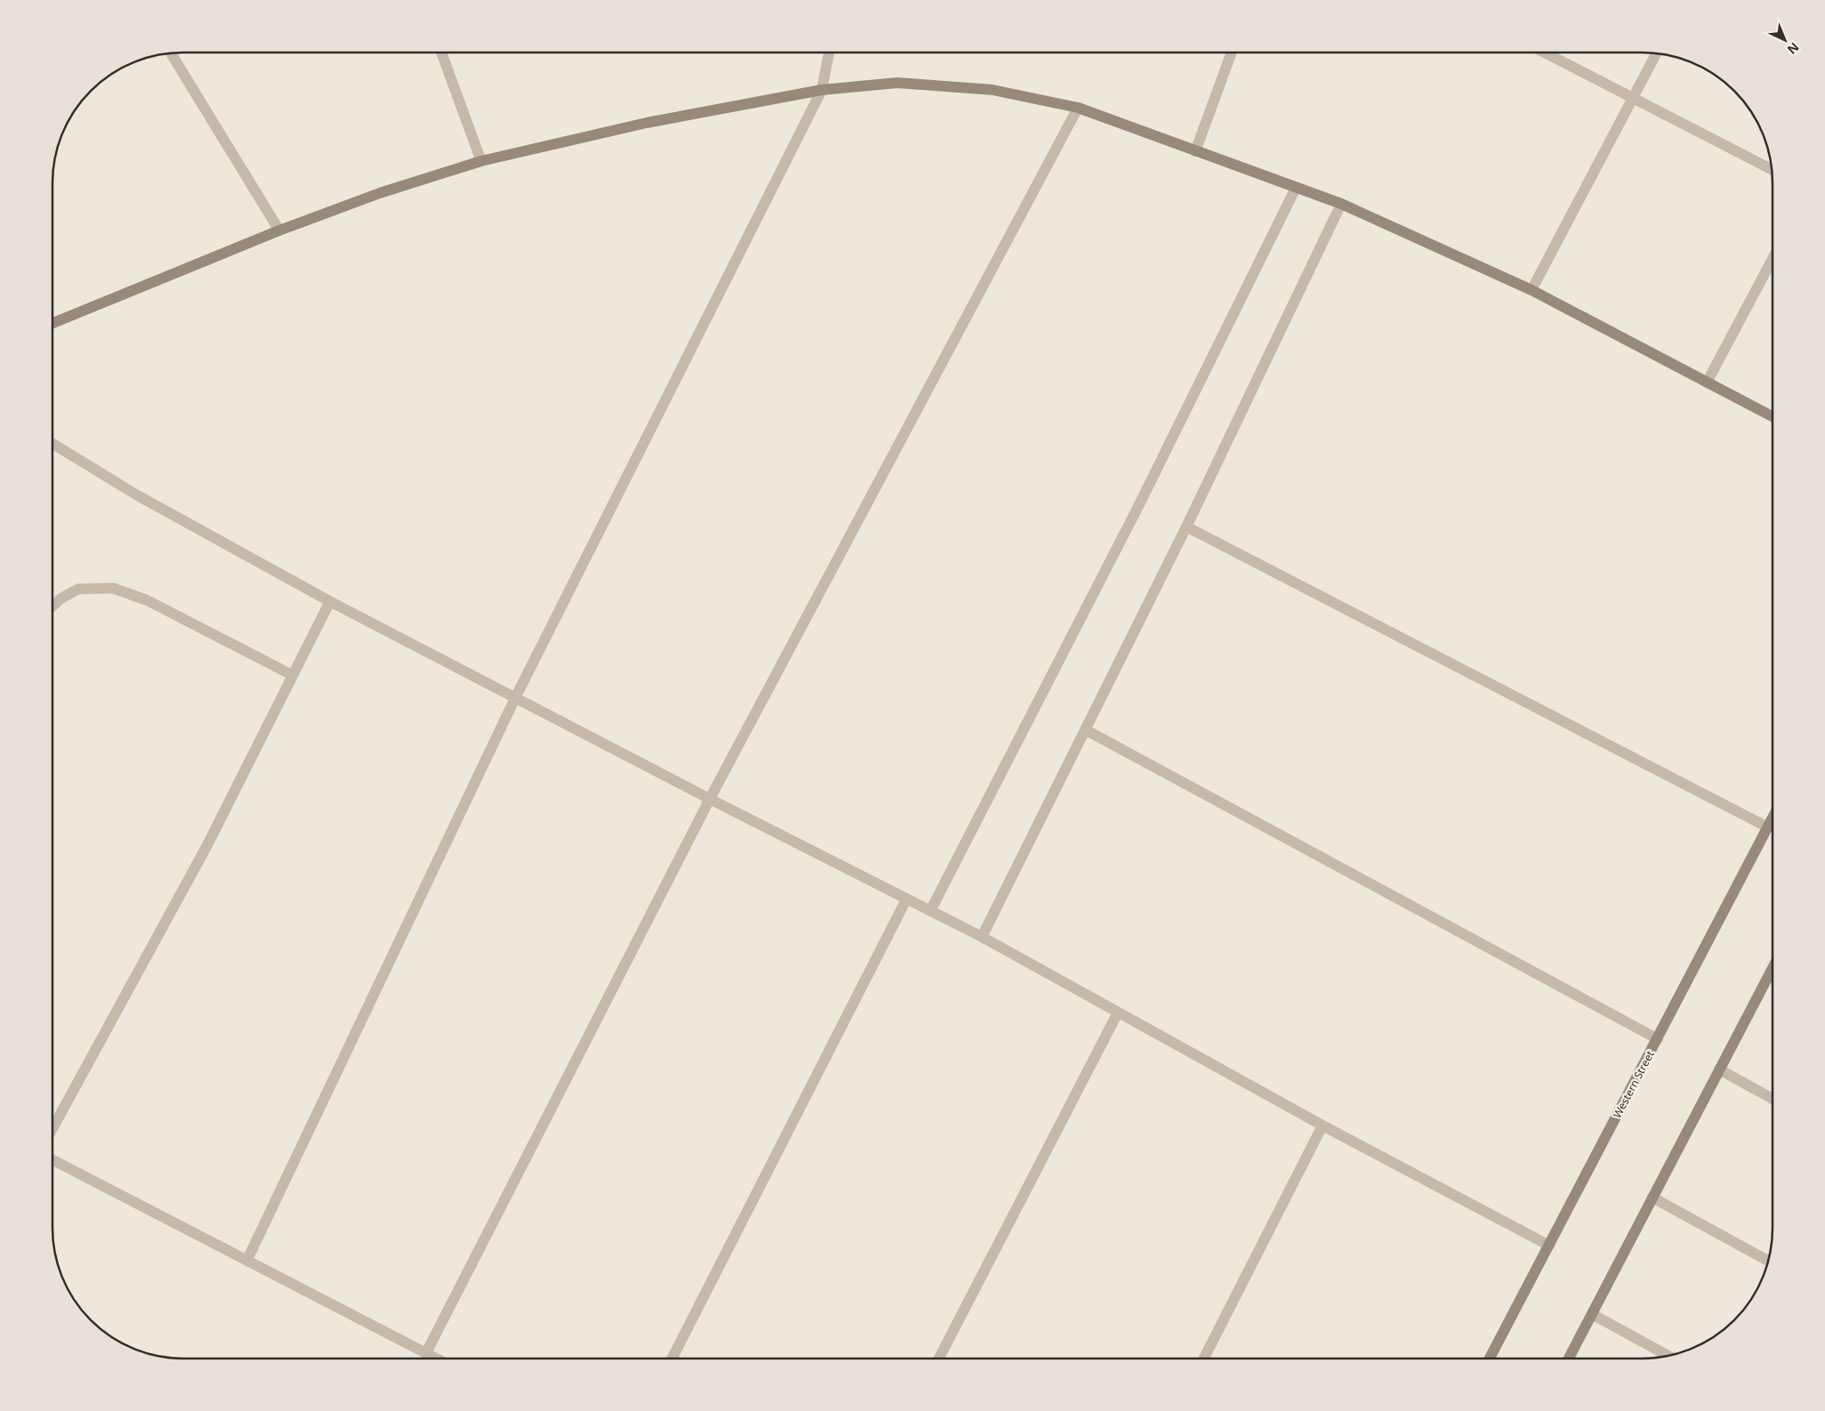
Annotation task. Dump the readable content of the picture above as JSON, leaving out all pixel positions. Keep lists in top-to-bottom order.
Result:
{
  "streets": {
    "street": ["Western Street"]
  },
  "north": "bottom right"
}
